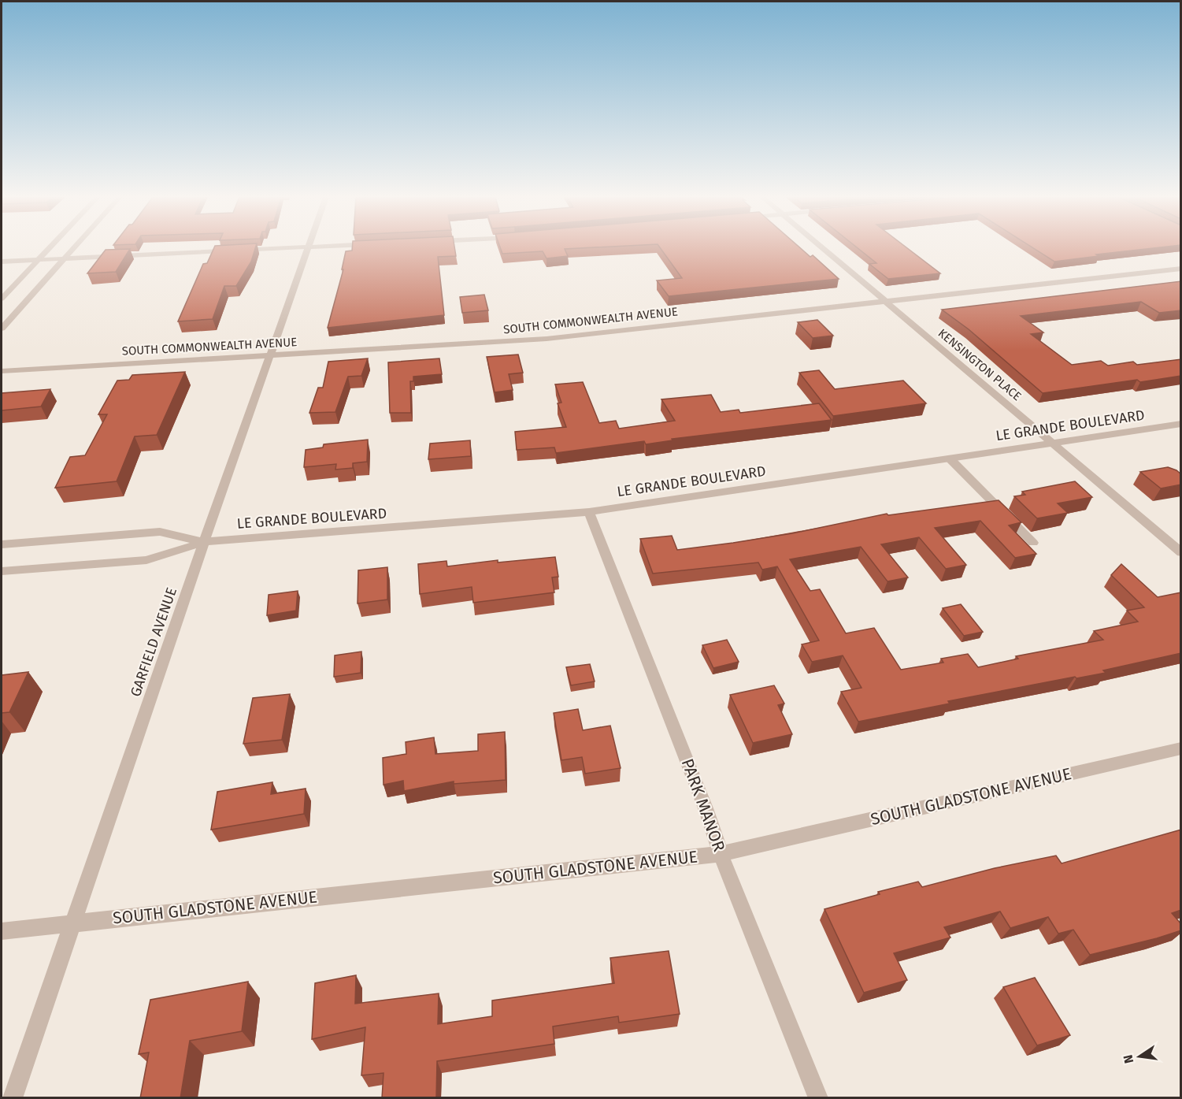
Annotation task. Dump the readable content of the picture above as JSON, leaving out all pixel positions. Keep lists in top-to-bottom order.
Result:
{
  "streets": {
    "street": [
      "SOUTH COMMONWEALTH AVENUE",
      "KENSINGTON PLACE",
      "LE GRANDE BOULEVARD",
      "GARFIELD AVENUE",
      "SOUTH GLADSTONE AVENUE",
      "PARK MANOR"
    ]
  },
  "crossings": [
    ["SOUTH COMMONWEALTH AVENUE", "KENSINGTON PLACE"],
    ["SOUTH COMMONWEALTH AVENUE", "GARFIELD AVENUE"],
    ["KENSINGTON PLACE", "LE GRANDE BOULEVARD"],
    ["LE GRANDE BOULEVARD", "GARFIELD AVENUE"],
    ["LE GRANDE BOULEVARD", "PARK MANOR"],
    ["GARFIELD AVENUE", "SOUTH GLADSTONE AVENUE"],
    ["SOUTH GLADSTONE AVENUE", "PARK MANOR"]
  ],
  "north": "left"
}
